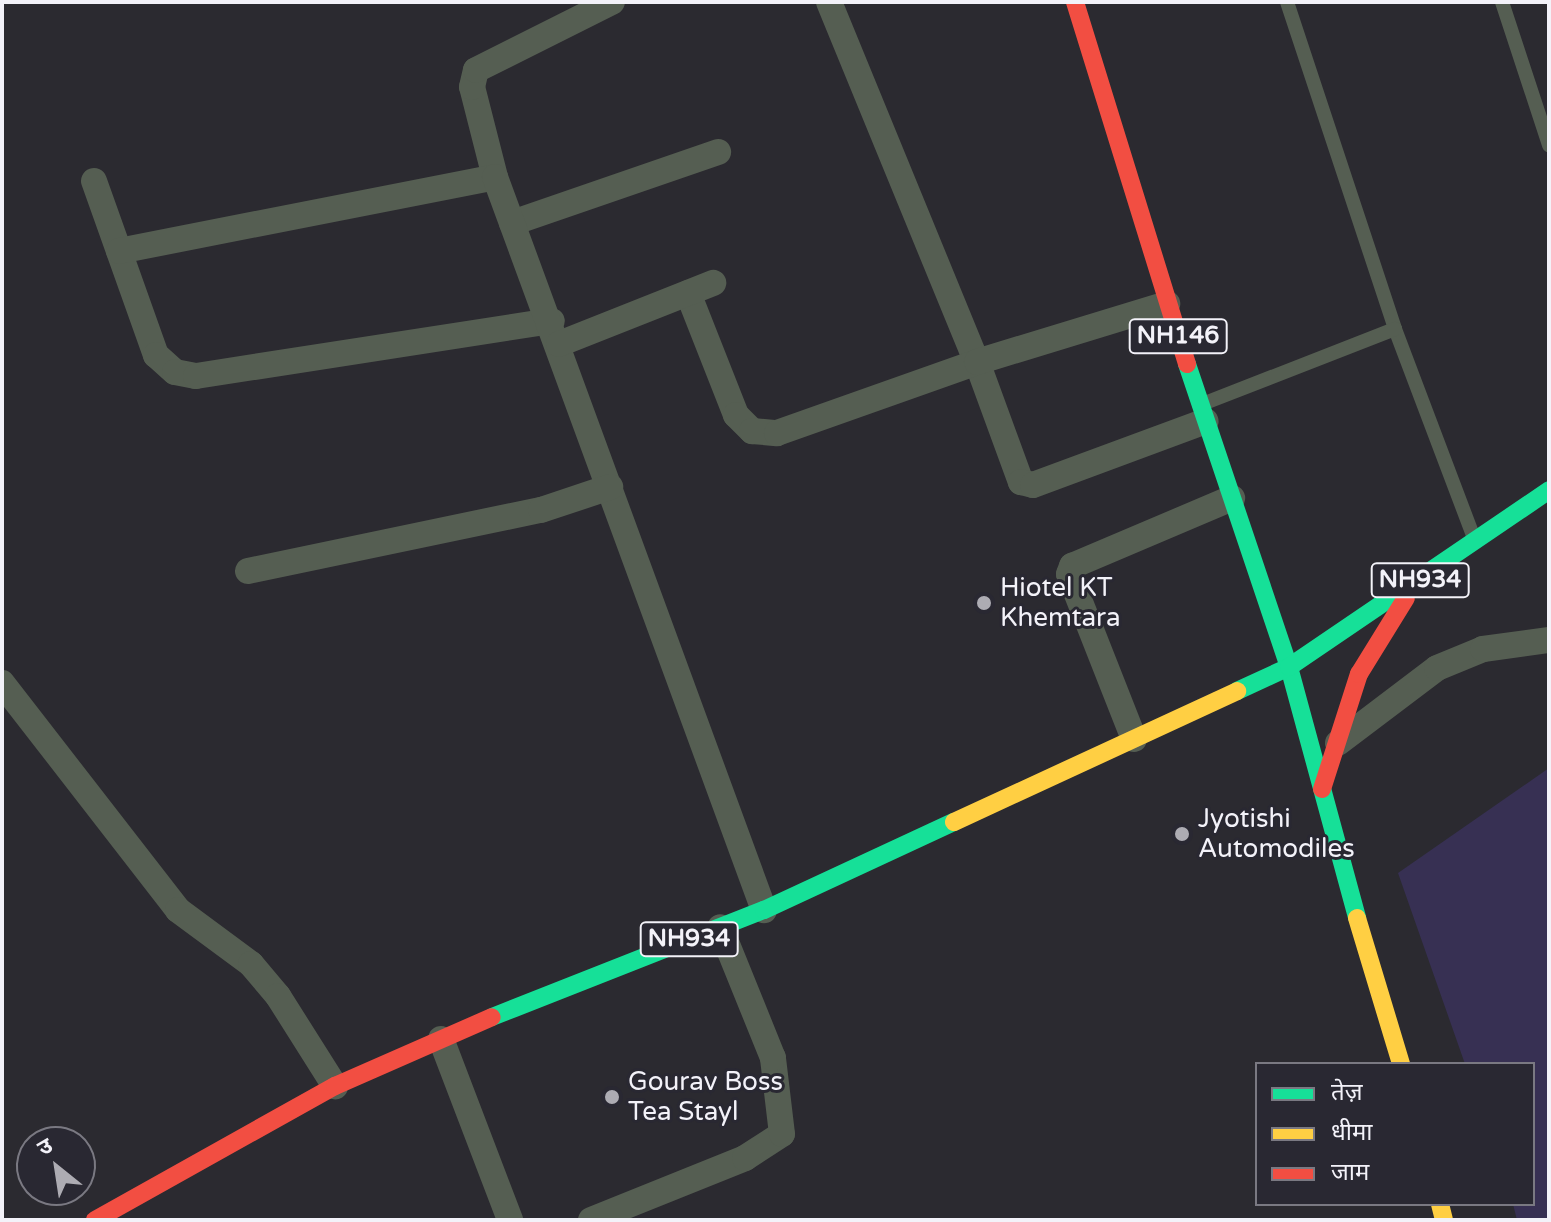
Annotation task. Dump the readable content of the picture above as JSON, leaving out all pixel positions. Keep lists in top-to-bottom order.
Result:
{
  "streets": {
    "highway": ["NH146", "NH934"]
  },
  "crossings": [
    ["NH146", "NH934"]
  ],
  "places": ["Hiotel KT Khemtara", "Jyotishi Automodiles", "Gourav Boss Tea Stayl"],
  "legend": ["तेज़", "धीमा", "जाम"],
  "north": "top left"
}
